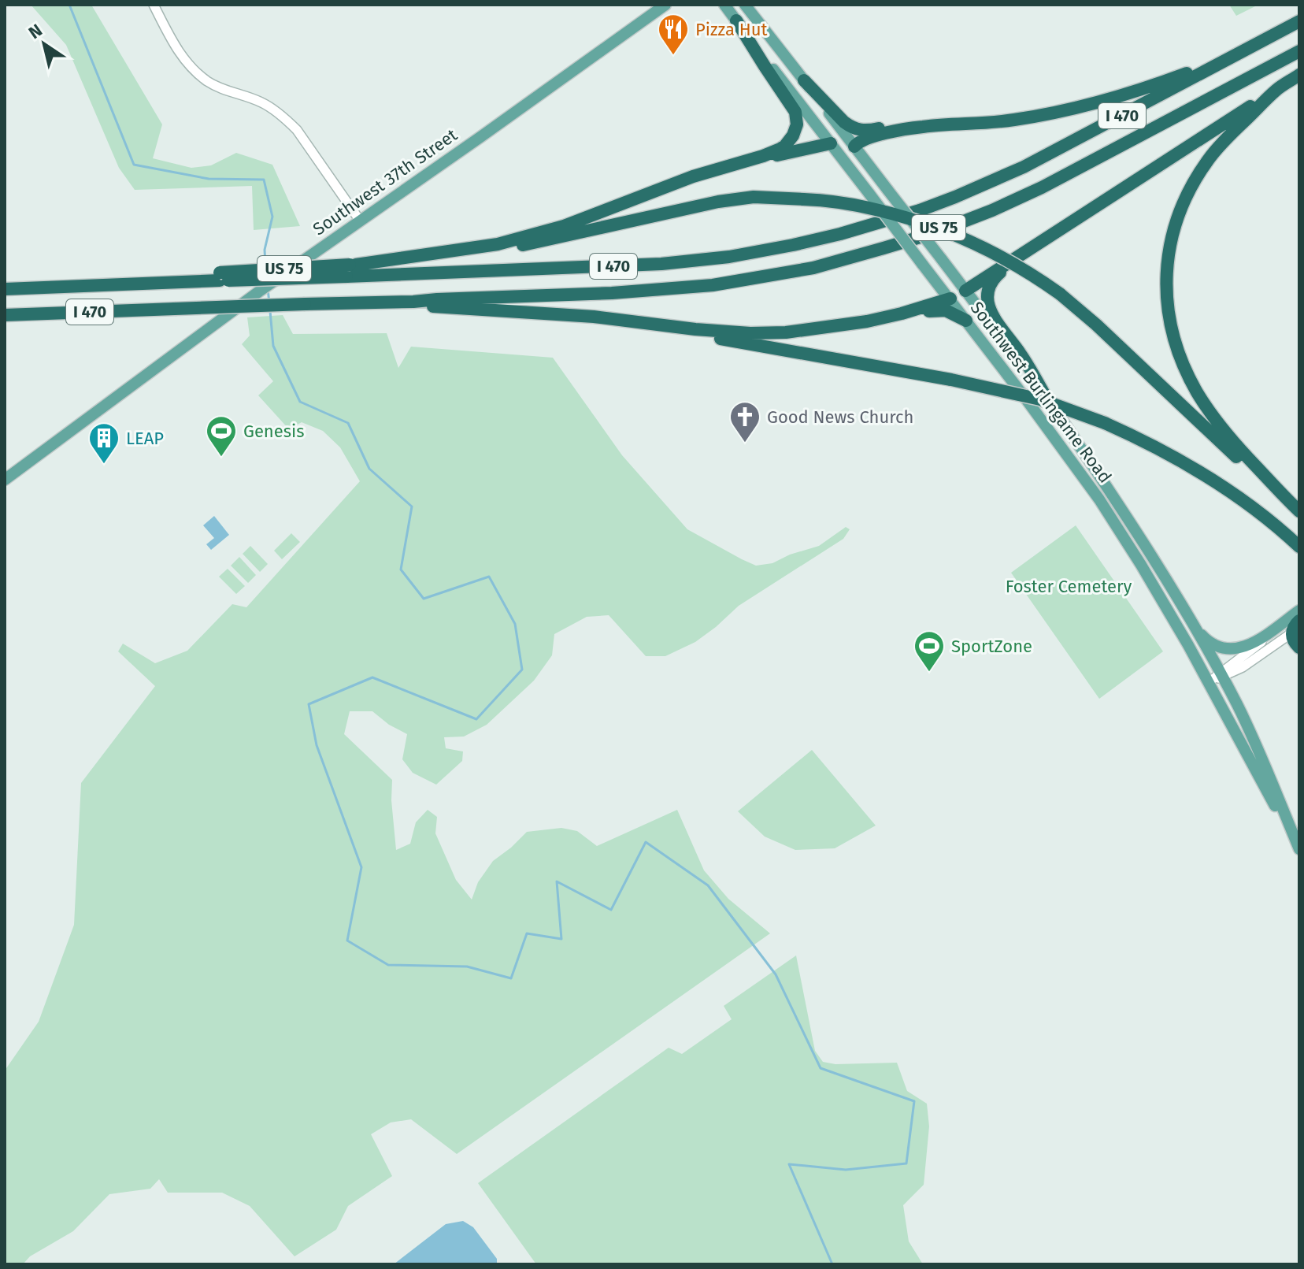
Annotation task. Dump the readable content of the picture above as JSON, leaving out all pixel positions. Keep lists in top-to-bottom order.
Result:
{
  "streets": {
    "highway": ["I 470", "US 75"],
    "main road": ["Southwest 37th Street", "Southwest Burlingame Road"]
  },
  "crossings": [
    ["I 470", "US 75"]
  ],
  "parks": ["Foster Cemetery"],
  "places": {
    "restaurant": ["Pizza Hut"],
    "church": ["Good News Church"],
    "sports": ["Genesis", "SportZone"],
    "building": ["LEAP"]
  },
  "north": "top left"
}
